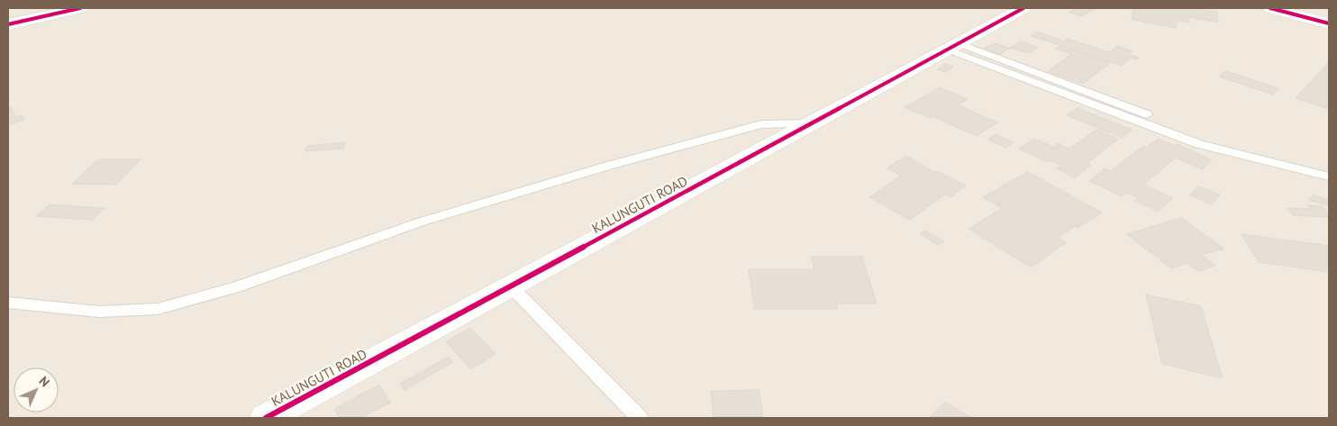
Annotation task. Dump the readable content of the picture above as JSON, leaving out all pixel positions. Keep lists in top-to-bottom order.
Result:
{
  "streets": {
    "street": ["KALUNGUTI ROAD"]
  },
  "north": "top right"
}
